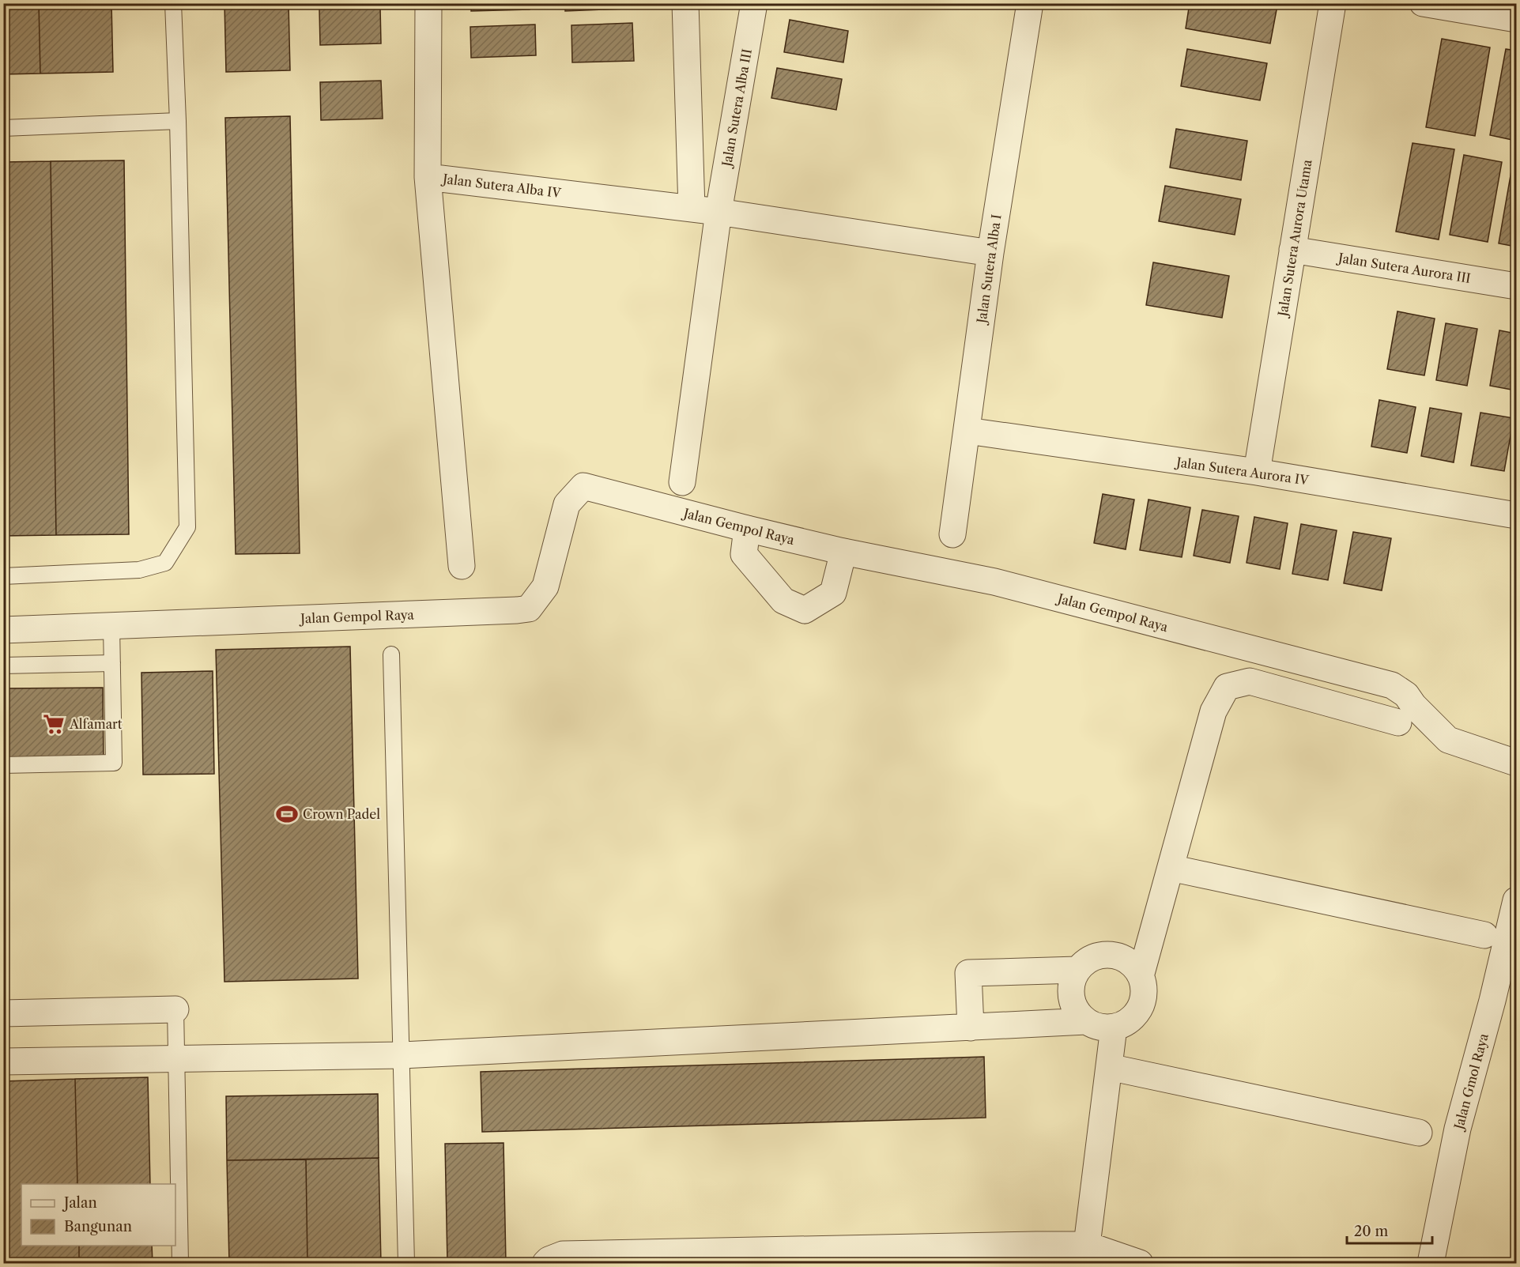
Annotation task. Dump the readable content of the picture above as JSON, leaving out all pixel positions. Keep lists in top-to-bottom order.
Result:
{
  "streets": {
    "street": [
      "Jalan Sutera Alba III",
      "Jalan Sutera Alba IV",
      "Jalan Sutera Aurora Utama",
      "Jalan Sutera Aurora III",
      "Jalan Sutera Alba I",
      "Jalan Sutera Aurora IV",
      "Jalan Gempol Raya",
      "Jalan Gmol Raya"
    ]
  },
  "crossings": [
    ["Jalan Sutera Alba III", "Jalan Sutera Alba IV"],
    ["Jalan Sutera Alba IV", "Jalan Sutera Alba I"],
    ["Jalan Sutera Aurora Utama", "Jalan Sutera Aurora III"],
    ["Jalan Sutera Aurora Utama", "Jalan Sutera Aurora IV"],
    ["Jalan Sutera Alba I", "Jalan Sutera Aurora IV"]
  ],
  "places": {
    "supermarket": ["Alfamart"],
    "sports": ["Crown Padel"]
  },
  "legend": ["Jalan", "Bangunan"],
  "scale_bar": "20 m"
}
